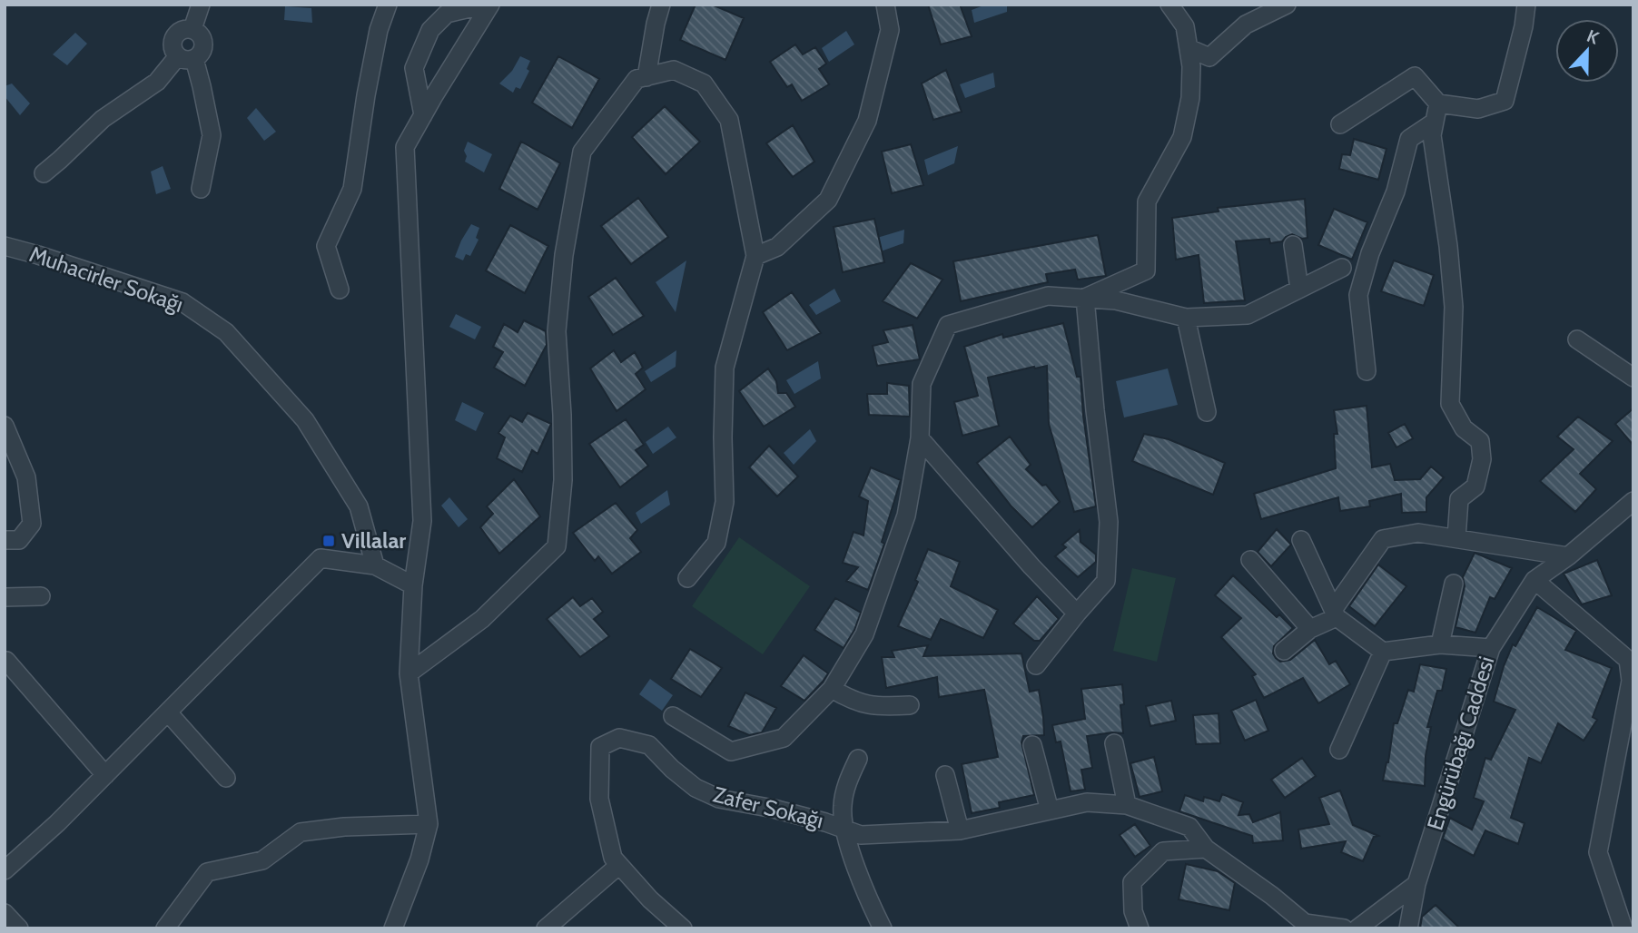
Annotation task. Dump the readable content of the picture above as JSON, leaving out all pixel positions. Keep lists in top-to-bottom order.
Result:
{
  "streets": {
    "street": ["Muhacirler Sokağı", "Engürübağı Caddesi", "Zafer Sokağı"]
  },
  "places": {
    "transit": ["Villalar"]
  },
  "north": "top"
}
